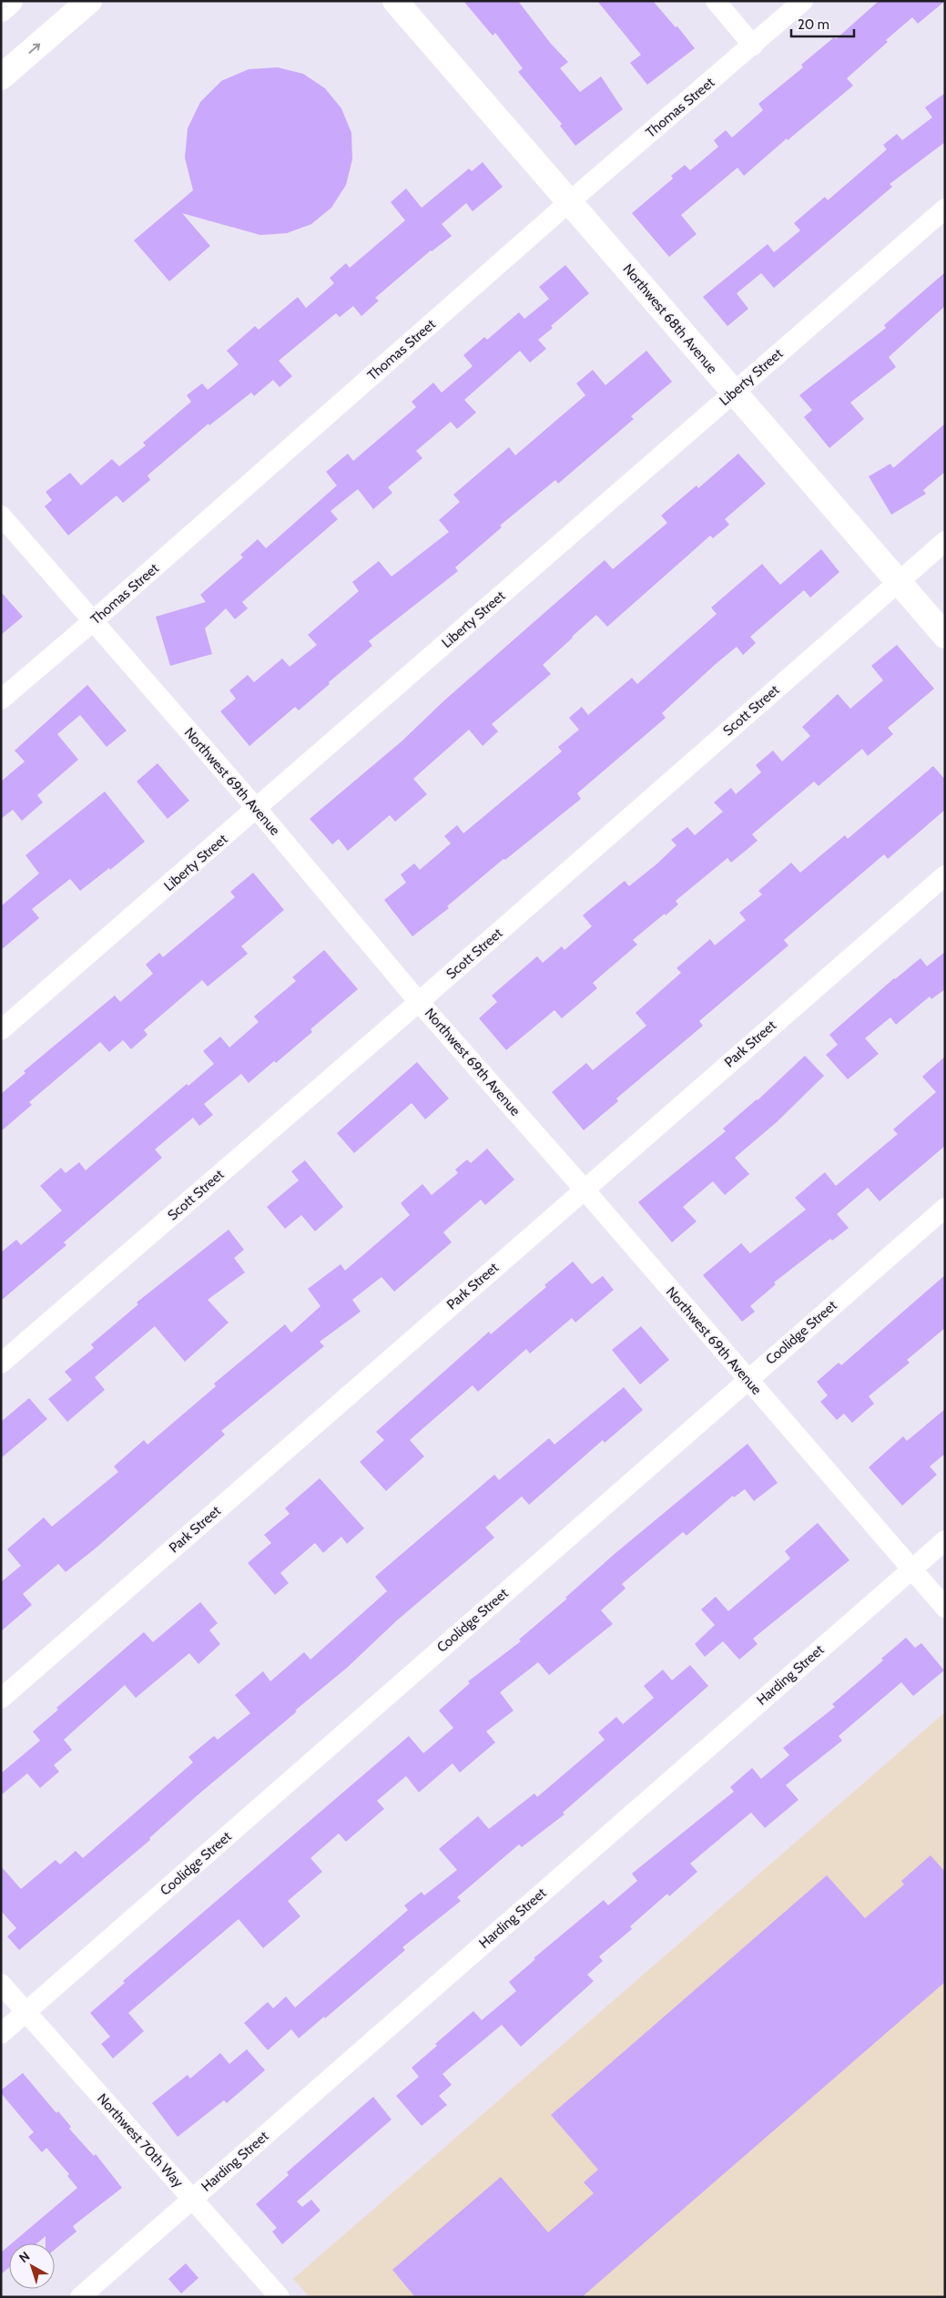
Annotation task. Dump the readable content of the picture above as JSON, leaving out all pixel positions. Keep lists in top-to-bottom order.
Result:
{
  "streets": {
    "street": [
      "Thomas Street",
      "Northwest 68th Avenue",
      "Liberty Street",
      "Scott Street",
      "Northwest 69th Avenue",
      "Park Street",
      "Coolidge Street",
      "Harding Street",
      "Northwest 70th Way"
    ]
  },
  "crossings": [
    ["Thomas Street", "Northwest 68th Avenue"],
    ["Thomas Street", "Northwest 69th Avenue"],
    ["Northwest 68th Avenue", "Liberty Street"],
    ["Northwest 68th Avenue", "Scott Street"],
    ["Liberty Street", "Northwest 69th Avenue"],
    ["Scott Street", "Northwest 69th Avenue"],
    ["Northwest 69th Avenue", "Park Street"],
    ["Northwest 69th Avenue", "Coolidge Street"],
    ["Northwest 69th Avenue", "Harding Street"],
    ["Coolidge Street", "Northwest 70th Way"],
    ["Harding Street", "Northwest 70th Way"]
  ],
  "scale_bar": "20 m",
  "north": "top left"
}
